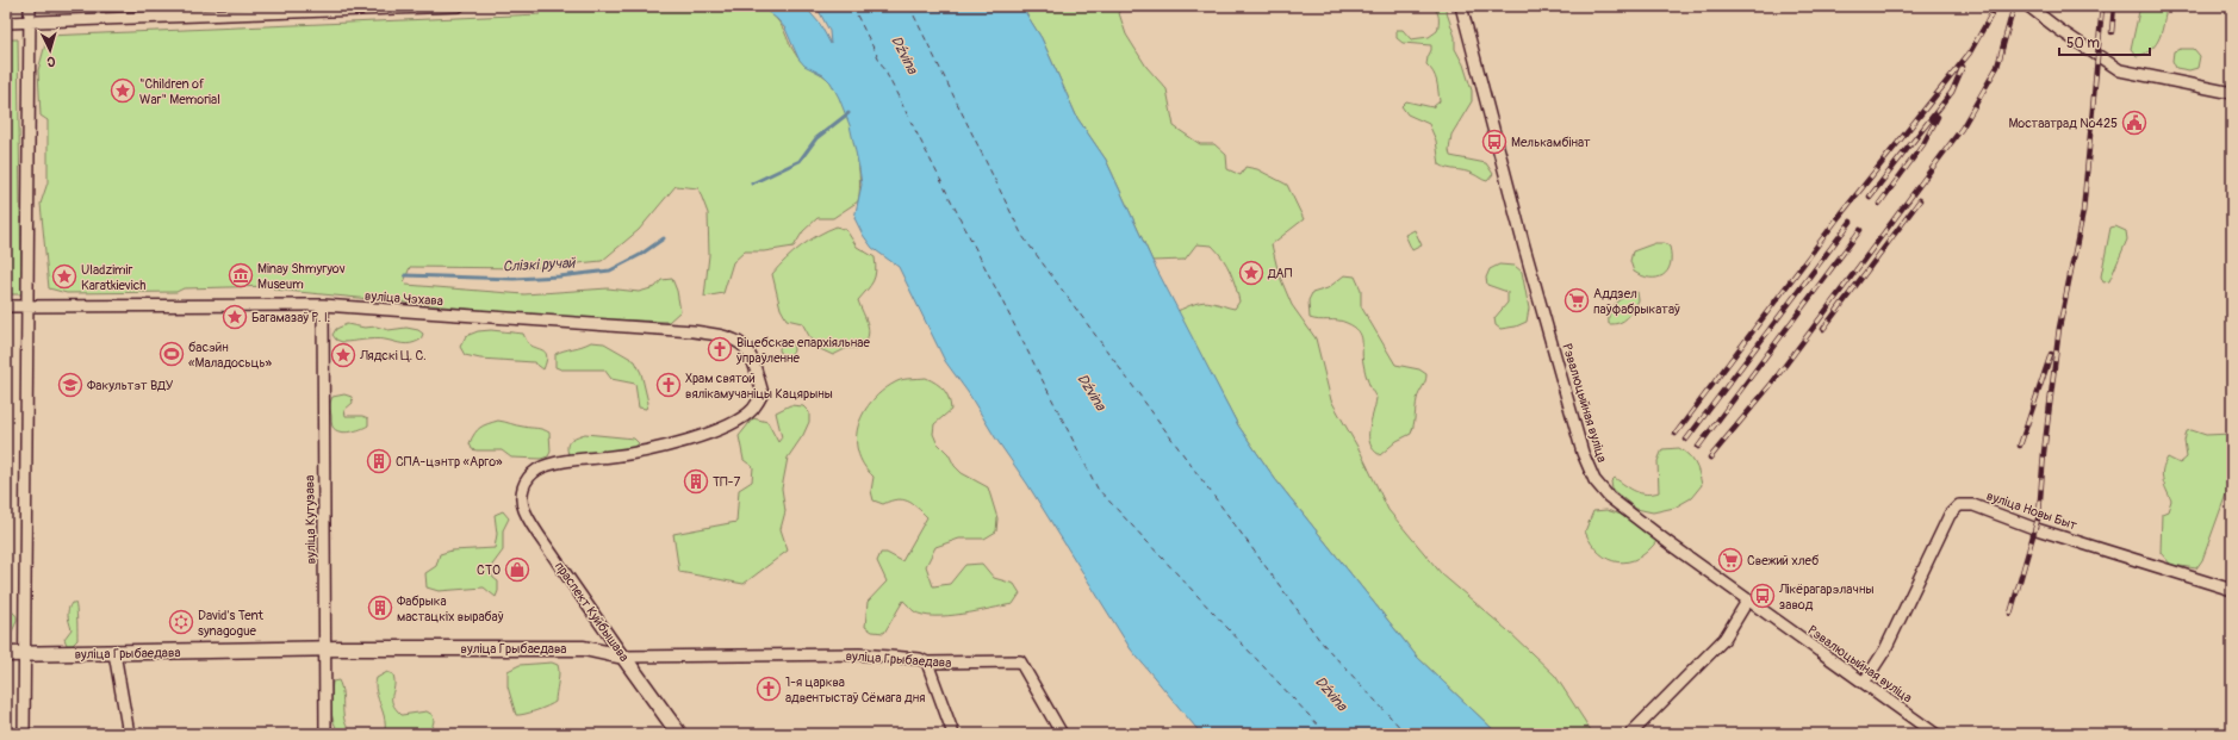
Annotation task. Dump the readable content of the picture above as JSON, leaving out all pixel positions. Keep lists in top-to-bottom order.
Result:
{
  "streets": {
    "street": [
      "вуліца Чэхава",
      "Рэвалюцыйная вуліца",
      "вуліца Новы Быт",
      "вуліца Кутузава",
      "праспект Куйбышава",
      "вуліца Грыбаедава"
    ]
  },
  "crossings": [
    ["вуліца Чэхава", "вуліца Кутузава"],
    ["вуліца Чэхава", "праспект Куйбышава"],
    ["Рэвалюцыйная вуліца", "вуліца Новы Быт"],
    ["вуліца Кутузава", "вуліца Грыбаедава"],
    ["праспект Куйбышава", "вуліца Грыбаедава"]
  ],
  "water": ["Dźvina", "Слізкі ручай"],
  "places": {
    "place": [
      "\"Children of War\" Memorial",
      "ДАП",
      "Uladzimir Karatkievich",
      "Багамазаў Р. І.",
      "Лядскі Ц. С."
    ],
    "public building": ["Мостаатрад №425"],
    "bus stop": ["Мелькамбінат", "Лікёрагарэлачны завод"],
    "museum": ["Minay Shmyryov Museum"],
    "supermarket": ["Аддзел паўфабрыкатаў", "Свежий хлеб"],
    "church": ["Віцебскае епархіяльнае ўпраўленне", "Храм святой вялікамучаніцы Кацярыны", "1-я царква адвентыстаў Сёмага дня"],
    "sports": ["басэйн «Маладосьць»"],
    "school or university": ["Факультэт ВДУ"],
    "building": ["СПА-цэнтр «Арго»", "ТП-7", "Фабрыка мастацкіх вырабаў"],
    "shop": ["СТО"],
    "synagogue": ["David's Tent synagogue"]
  },
  "scale_bar": "50 m",
  "north": "bottom"
}
